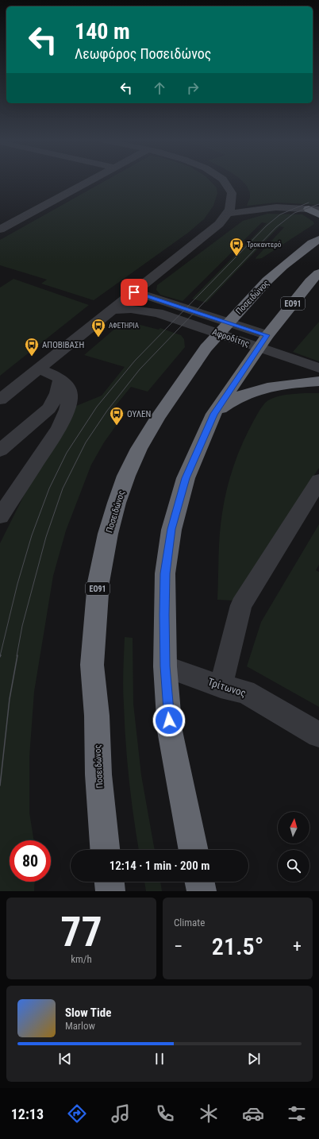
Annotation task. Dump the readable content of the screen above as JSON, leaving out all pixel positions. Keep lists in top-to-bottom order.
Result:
{
  "streets": {
    "highway": ["Ποσειδώνος", "ΕΟ91"],
    "street": ["Αφροδίτης", "Τρίτωνος"]
  },
  "crossings": [
    ["Ποσειδώνος", "Αφροδίτης"],
    ["ΕΟ91", "Αφροδίτης"],
    ["ΕΟ91", "Τρίτωνος"]
  ],
  "places": {
    "bus stop": [
      "Τροκαντερό",
      "ΑΦΕΤΗΡΙΑ",
      "ΑΠΟΒΙΒΑΣΗ",
      "ΟΥΛΕΝ"
    ]
  },
  "north": "top",
  "page": {
    "turn": ["140 m", "Λεωφόρος Ποσειδώνος"],
    "limit": "80",
    "trip": "12:14 · 1 min · 200 m",
    "tile": [
      ["77", "km/h"],
      "Climate"
    ],
    "heat": ["−", "21.5°", "+"],
    "song": ["Slow Tide", "Marlow"],
    "tabs": "12:13"
  }
}
